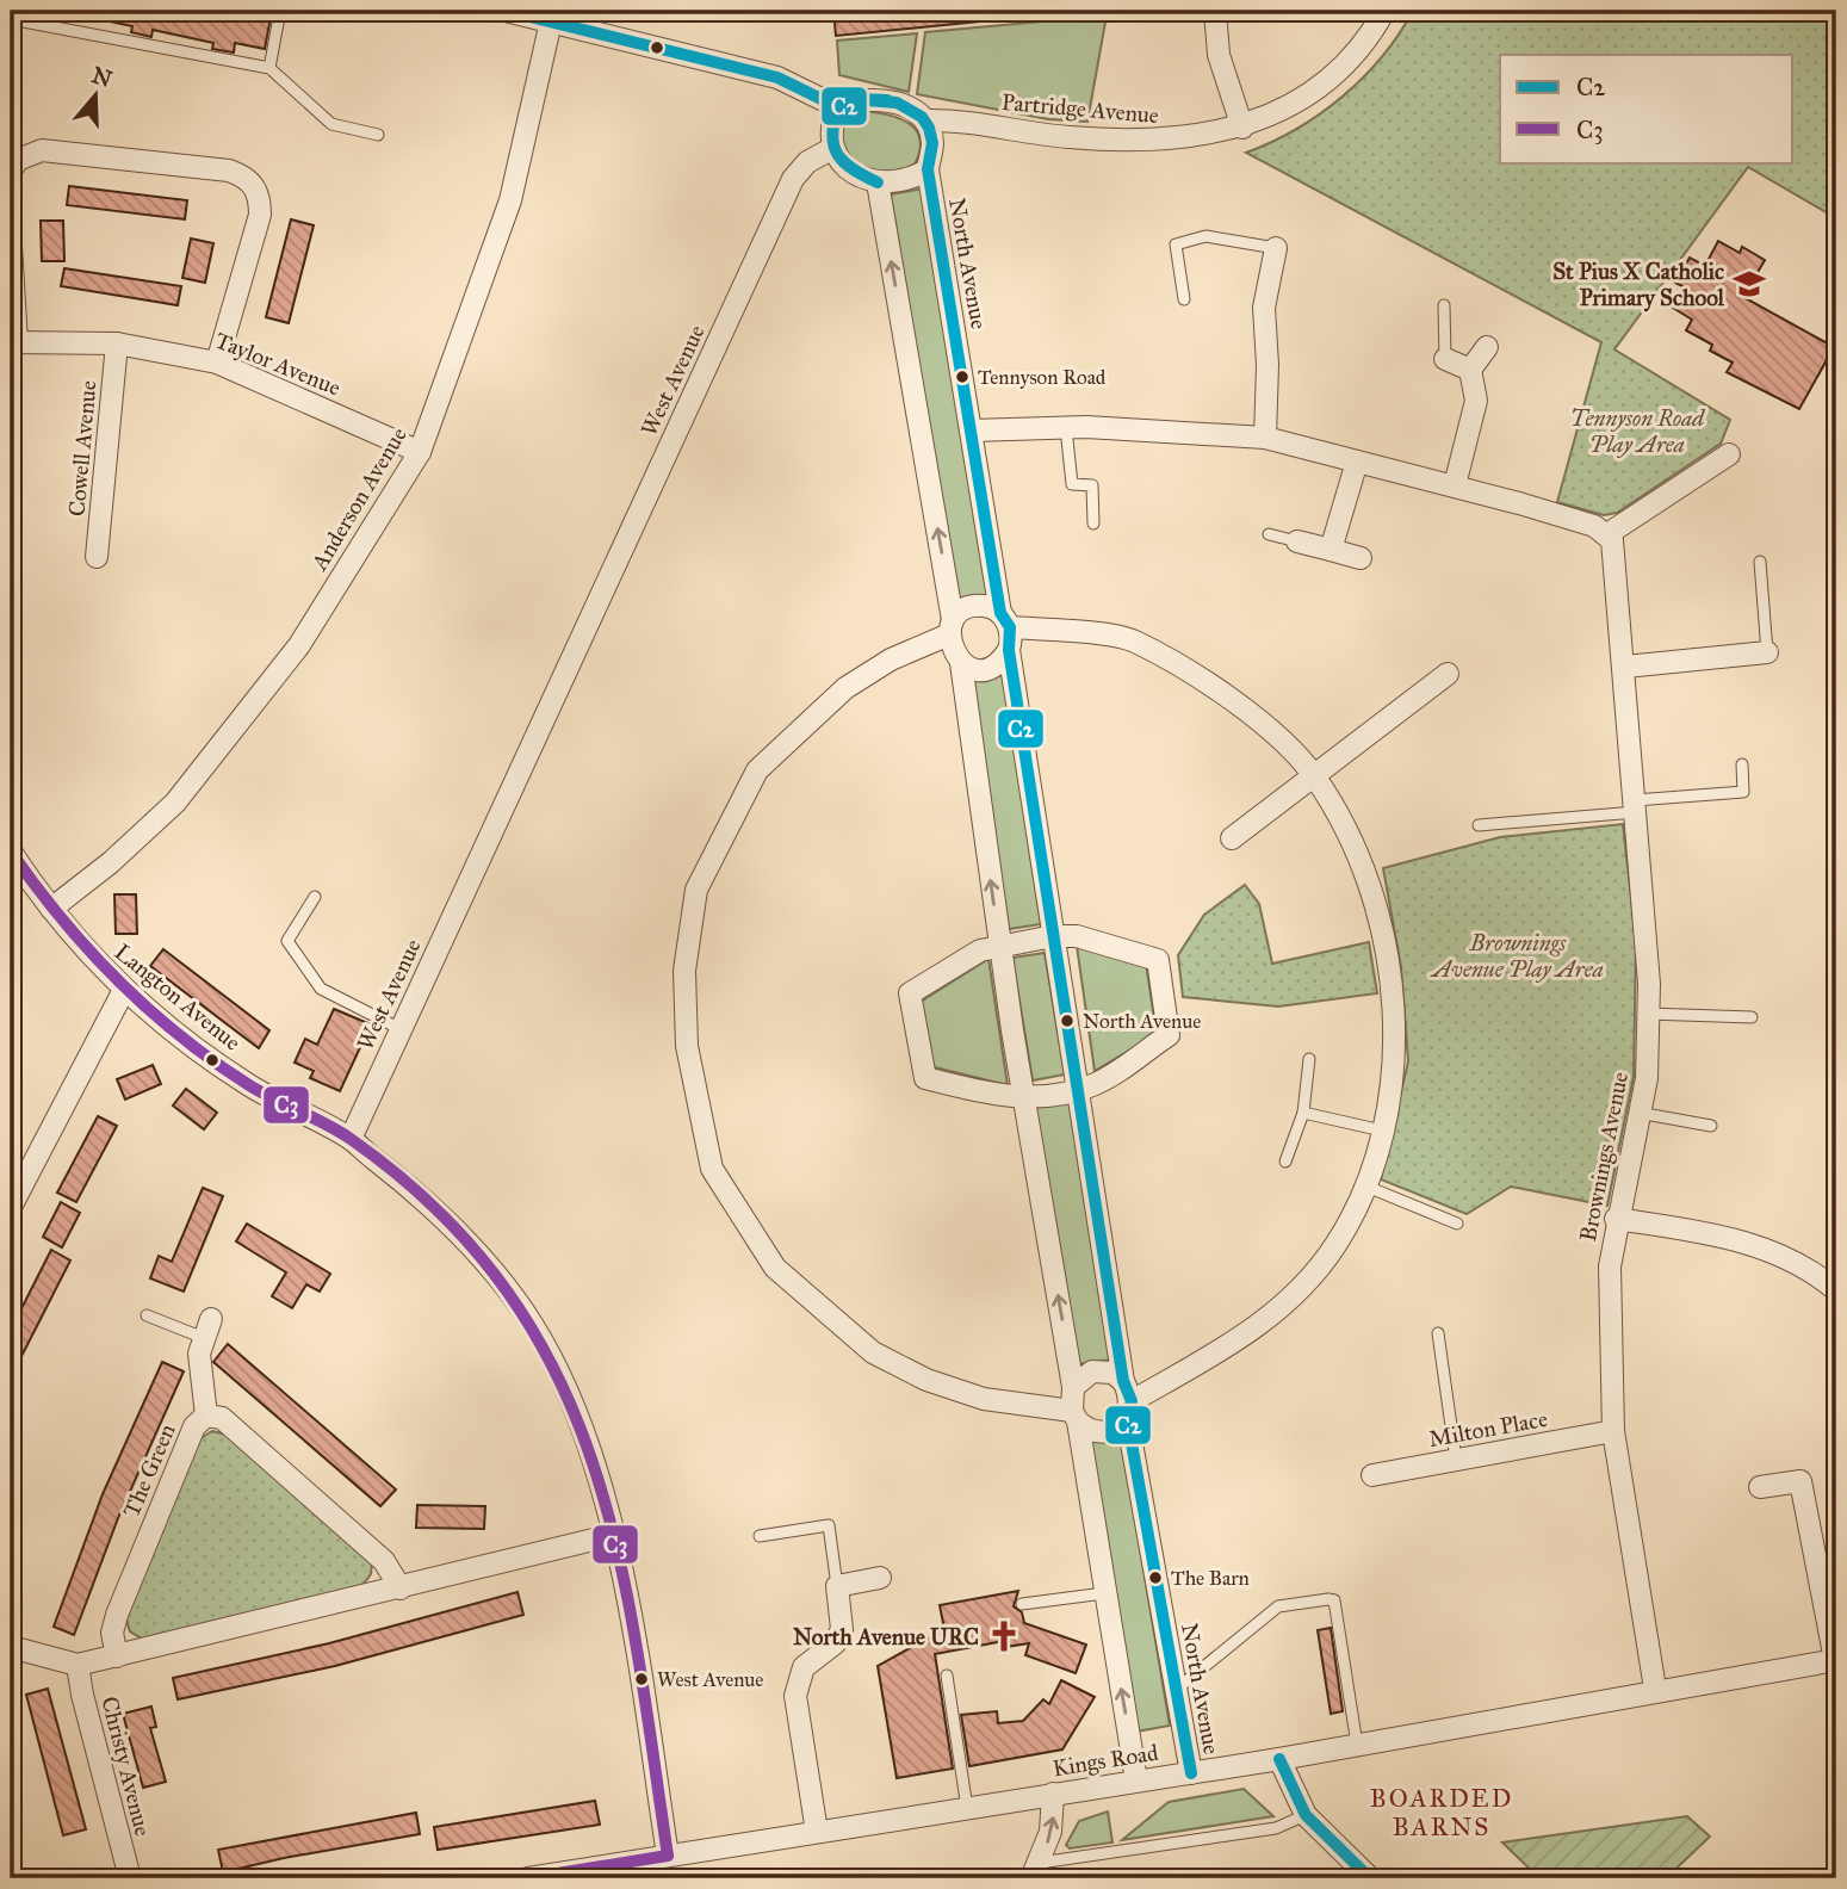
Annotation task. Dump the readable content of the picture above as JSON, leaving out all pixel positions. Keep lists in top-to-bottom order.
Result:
{
  "streets": {
    "street": [
      "Partridge Avenue",
      "North Avenue",
      "Taylor Avenue",
      "West Avenue",
      "Cowell Avenue",
      "Anderson Avenue",
      "Langton Avenue",
      "Brownings Avenue",
      "Milton Place",
      "The Green",
      "Kings Road",
      "Christy Avenue"
    ]
  },
  "crossings": [
    ["Partridge Avenue", "North Avenue"],
    ["Partridge Avenue", "West Avenue"],
    ["North Avenue", "West Avenue"],
    ["North Avenue", "Kings Road"],
    ["Taylor Avenue", "Cowell Avenue"],
    ["Taylor Avenue", "Anderson Avenue"],
    ["West Avenue", "Langton Avenue"],
    ["Anderson Avenue", "Langton Avenue"],
    ["Brownings Avenue", "Milton Place"],
    ["Brownings Avenue", "Kings Road"]
  ],
  "districts": ["BOARDED BARNS"],
  "parks": ["Tennyson Road Play Area", "Brownings Avenue Play Area"],
  "places": {
    "school or university": ["St Pius X Catholic Primary School"],
    "other": [
      "Tennyson Road",
      "North Avenue",
      "The Barn",
      "West Avenue"
    ],
    "church": ["North Avenue URC"]
  },
  "lines": ["transit line C2", "transit line C3"],
  "legend": ["C2", "C3"],
  "north": "top"
}
